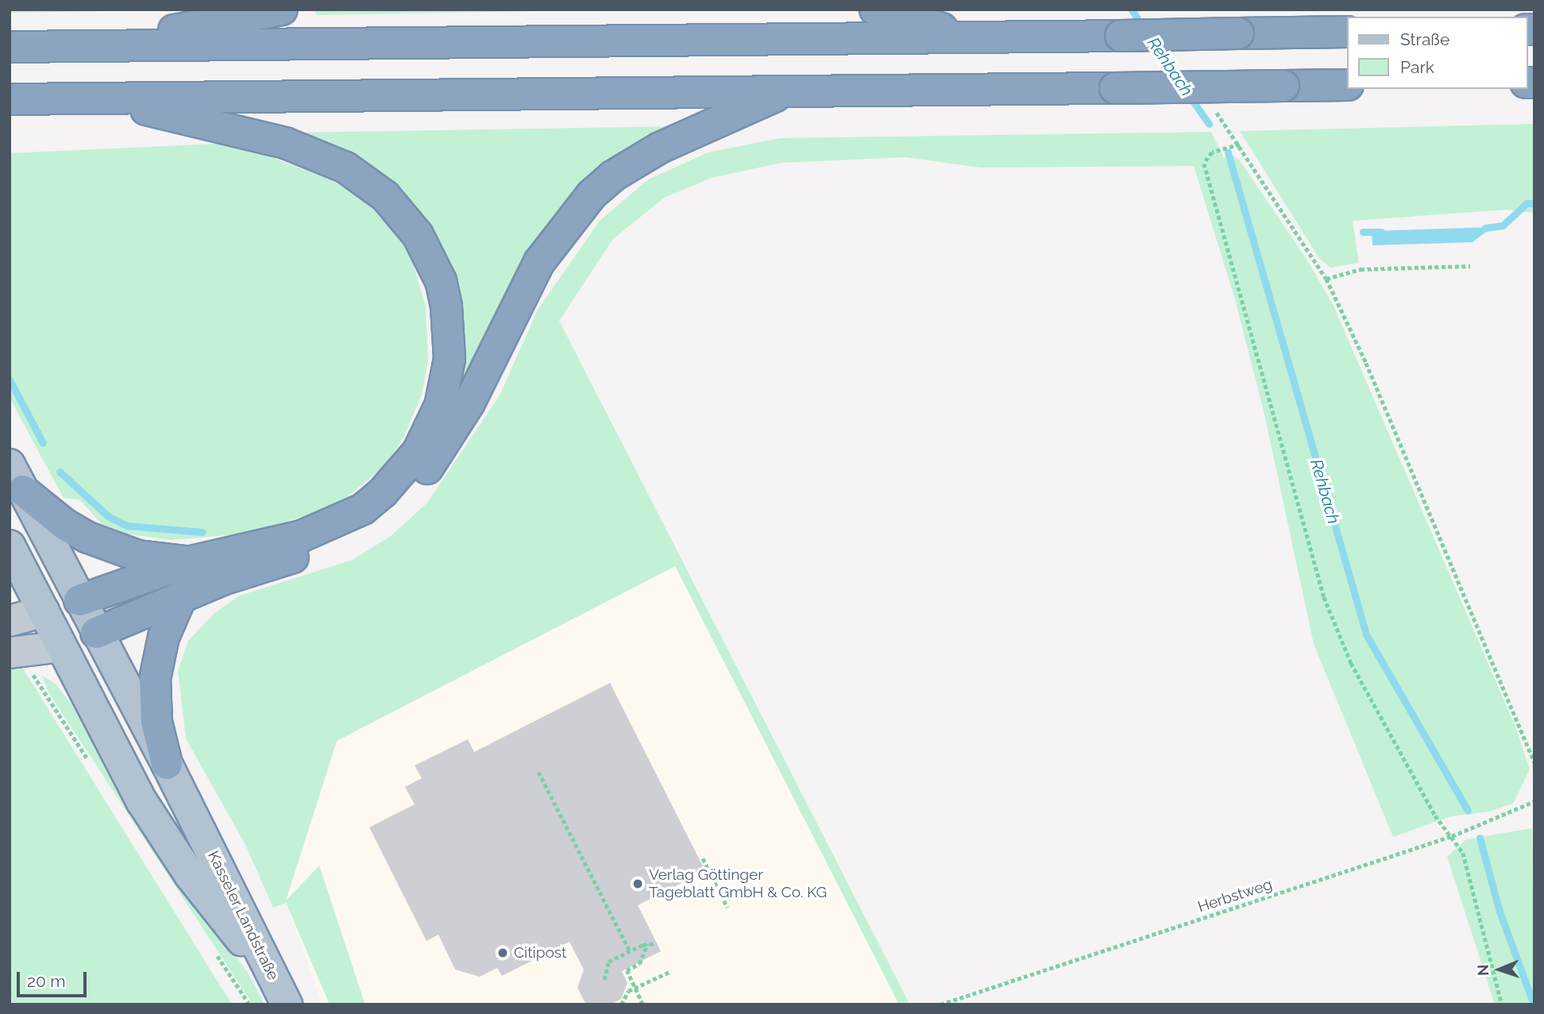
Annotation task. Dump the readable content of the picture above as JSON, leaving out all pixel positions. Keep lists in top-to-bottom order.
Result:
{
  "streets": {
    "main road": ["Kasseler Landstraße"],
    "path": ["Herbstweg"]
  },
  "water": ["Rehbach"],
  "places": ["Verlag Göttinger Tageblatt GmbH & Co. KG", "Citipost"],
  "legend": ["Straße", "Park"],
  "scale_bar": "20 m",
  "north": "left"
}
